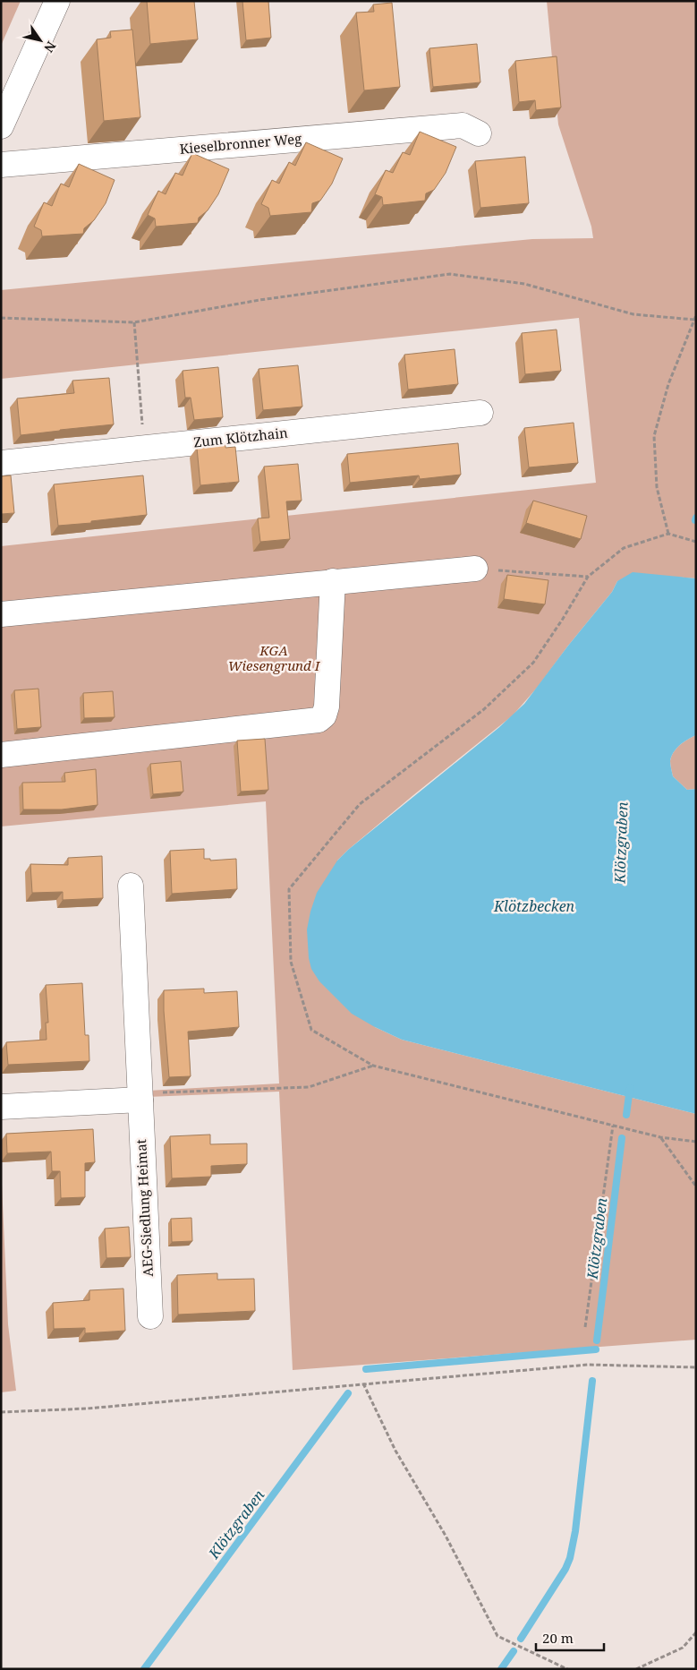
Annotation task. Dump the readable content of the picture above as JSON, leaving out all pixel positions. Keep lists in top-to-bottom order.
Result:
{
  "streets": {
    "street": ["Kieselbronner Weg", "Zum Klötzhain", "AEG-Siedlung Heimat"]
  },
  "water": ["Klötzgraben", "Klötzbecken"],
  "parks": ["KGA Wiesengrund I"],
  "scale_bar": "20 m",
  "north": "bottom right"
}
